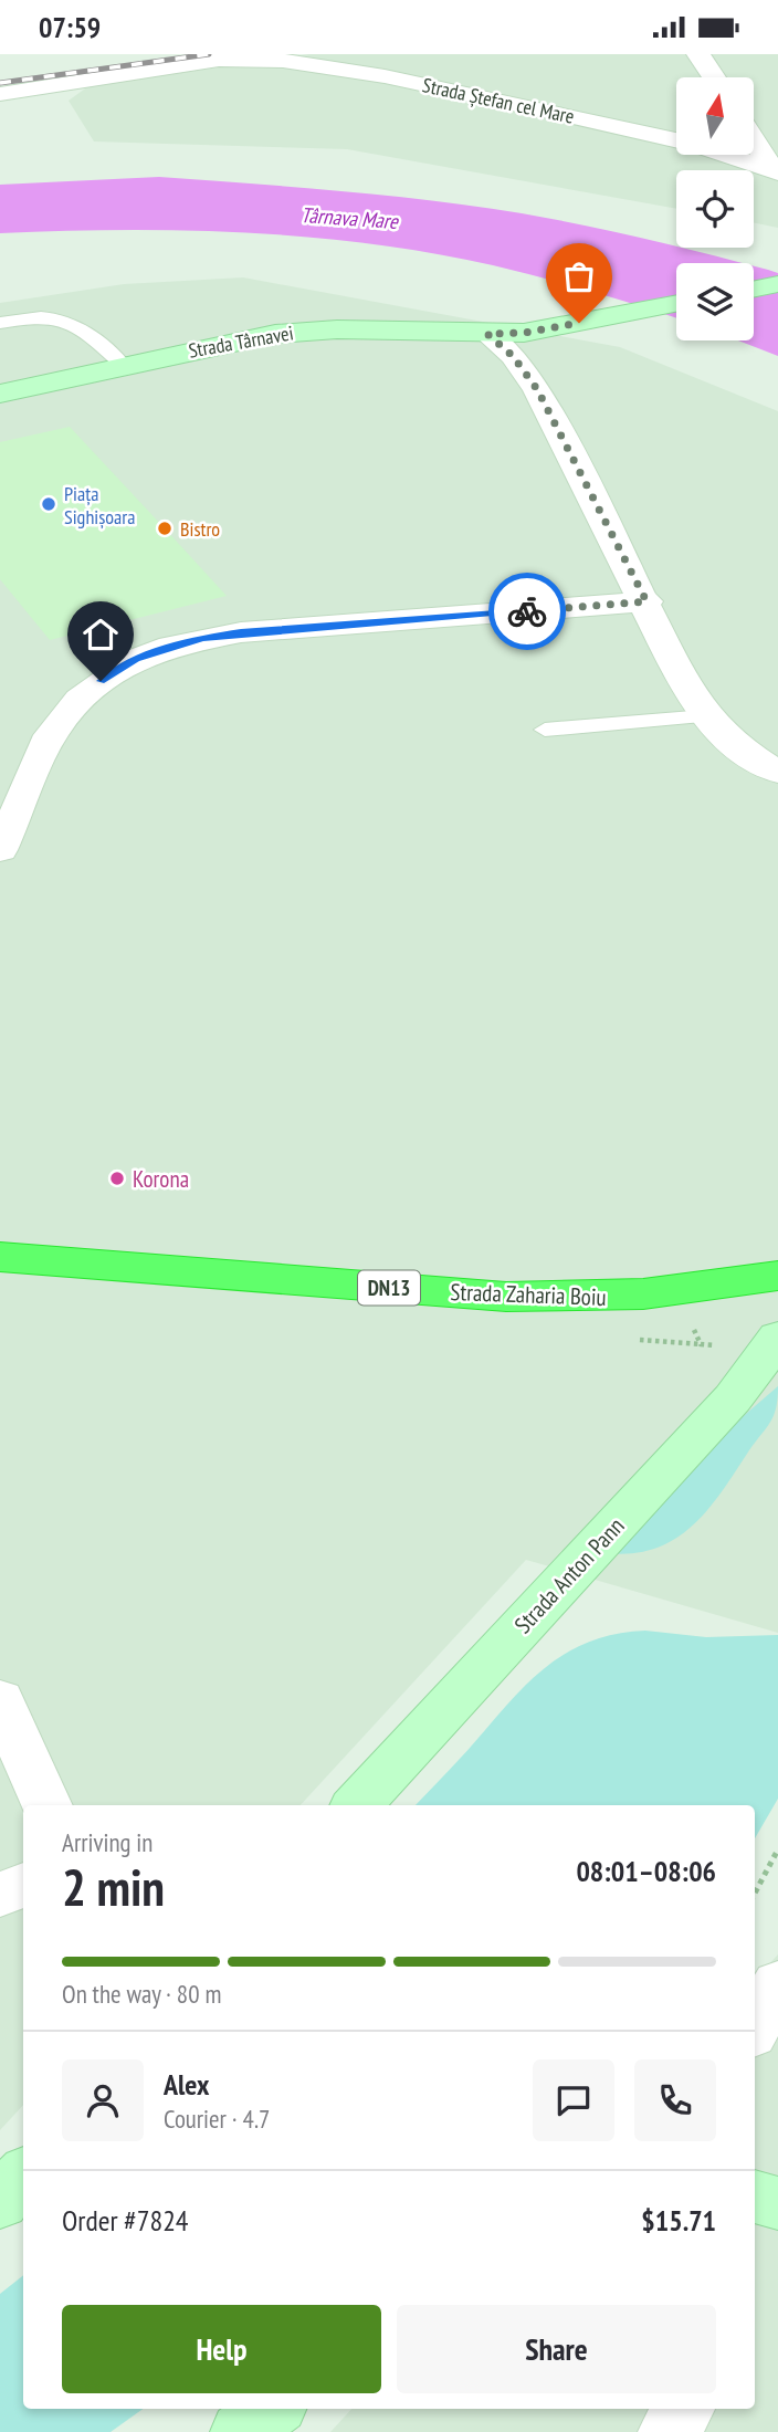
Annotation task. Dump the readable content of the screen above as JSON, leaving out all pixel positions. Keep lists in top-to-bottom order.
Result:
{
  "streets": {
    "highway": ["DN13", "Strada Zaharia Boiu"],
    "street": ["Strada Ștefan cel Mare", "Strada Târnavei", "Strada Anton Pann"]
  },
  "water": ["Târnava Mare"],
  "places": ["Piața Sighișoara", "Bistro", "Korona"],
  "north": "top",
  "page": {
    "status": "07:59",
    "heading": ["2 min", "Arriving in", "08:01–08:06"],
    "panel": [
      "Alex",
      "Courier · 4.7",
      "Order #7824",
      "$15.71"
    ],
    "bar": "On the way · 80 m",
    "buttons": ["Help", "Share"]
  }
}
